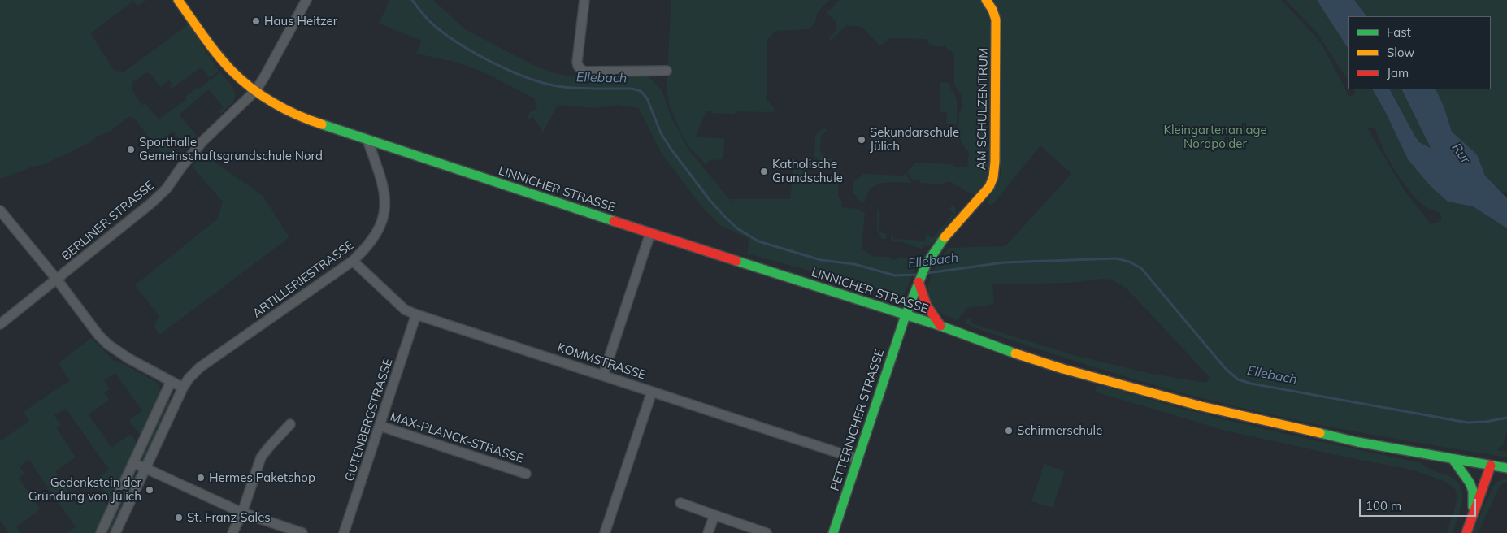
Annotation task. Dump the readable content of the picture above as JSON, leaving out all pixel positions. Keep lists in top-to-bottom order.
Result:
{
  "streets": {
    "main road": ["AM SCHULZENTRUM", "LINNICHER STRASSE", "PETTERNICHER STRASSE"],
    "street": [
      "BERLINER STRASSE",
      "ARTILLERIESTRASSE",
      "KOMMSTRASSE",
      "GUTENBERGSTRASSE",
      "MAX-PLANCK-STRASSE"
    ]
  },
  "crossings": [
    ["AM SCHULZENTRUM", "LINNICHER STRASSE"],
    ["AM SCHULZENTRUM", "PETTERNICHER STRASSE"],
    ["LINNICHER STRASSE", "BERLINER STRASSE"],
    ["LINNICHER STRASSE", "ARTILLERIESTRASSE"],
    ["LINNICHER STRASSE", "PETTERNICHER STRASSE"],
    ["ARTILLERIESTRASSE", "KOMMSTRASSE"],
    ["KOMMSTRASSE", "GUTENBERGSTRASSE"],
    ["KOMMSTRASSE", "PETTERNICHER STRASSE"],
    ["GUTENBERGSTRASSE", "MAX-PLANCK-STRASSE"]
  ],
  "water": ["Ellebach", "Rur"],
  "parks": ["Kleingartenanlage Nordpolder"],
  "places": [
    "Haus Heitzer",
    "Sekundarschule Jülich",
    "Sporthalle Gemeinschaftsgrundschule Nord",
    "Katholische Grundschule",
    "Schirmerschule",
    "Hermes Paketshop",
    "Gedenkstein der Gründung von Jülich",
    "St. Franz Sales"
  ],
  "legend": ["Fast", "Slow", "Jam"],
  "scale_bar": "100 m"
}
